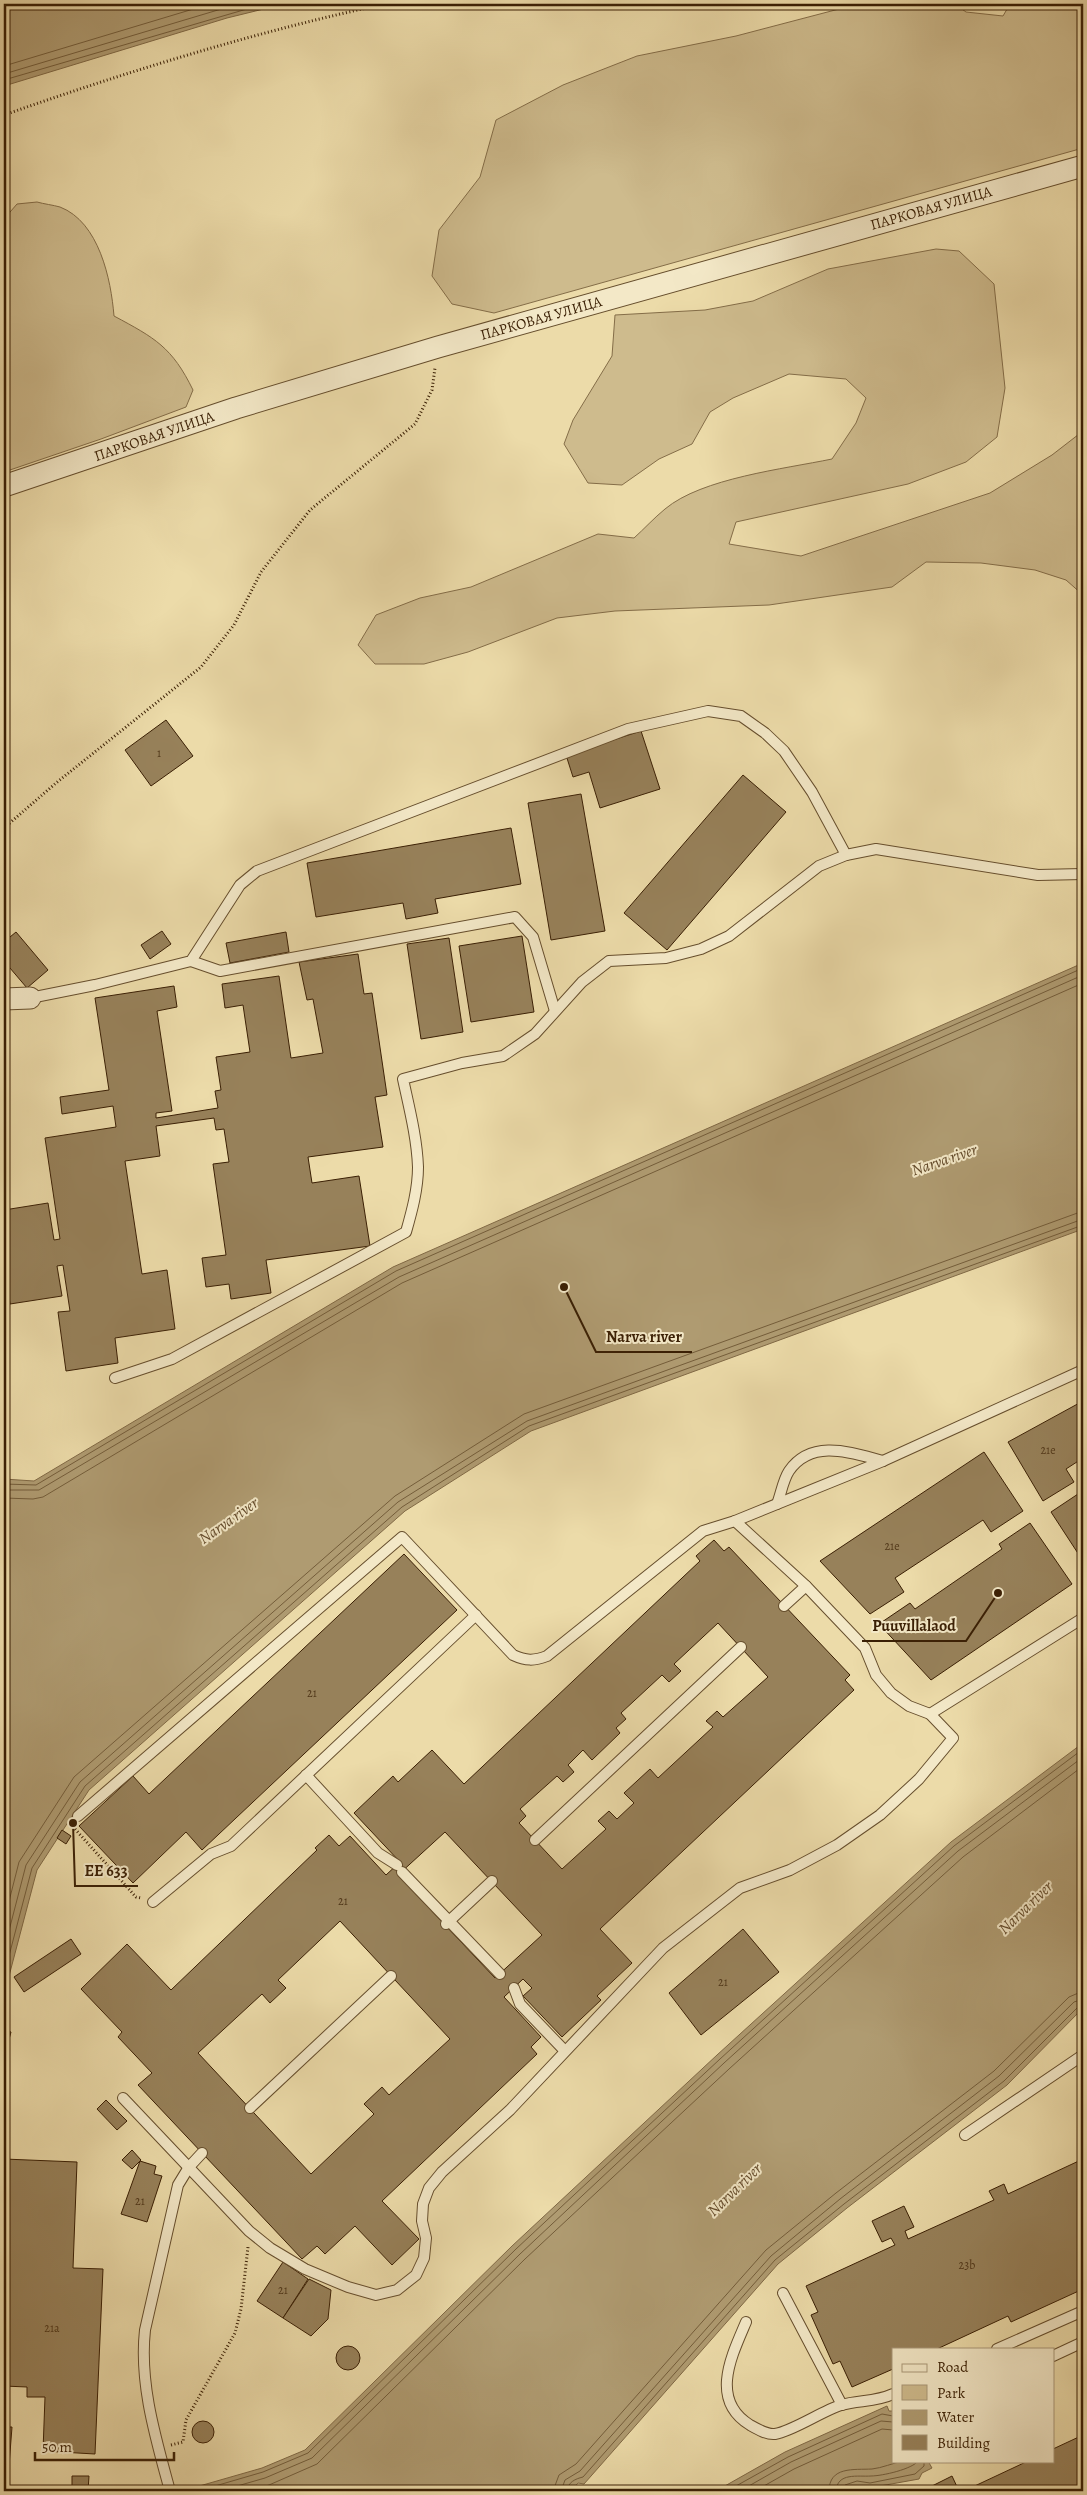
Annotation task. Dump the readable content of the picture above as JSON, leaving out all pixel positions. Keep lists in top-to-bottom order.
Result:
{
  "streets": {
    "street": ["ПАРКОВАЯ УЛИЦА"]
  },
  "water": ["Narva river"],
  "places": ["Narva river", "Puuvillalaod", "EE 633"],
  "house_numbers": [
    "1",
    "21e",
    "21e",
    "21",
    "21",
    "21",
    "21",
    "23b",
    "21",
    "21a"
  ],
  "legend": [
    "Road",
    "Park",
    "Water",
    "Building"
  ],
  "scale_bar": "50 m"
}
